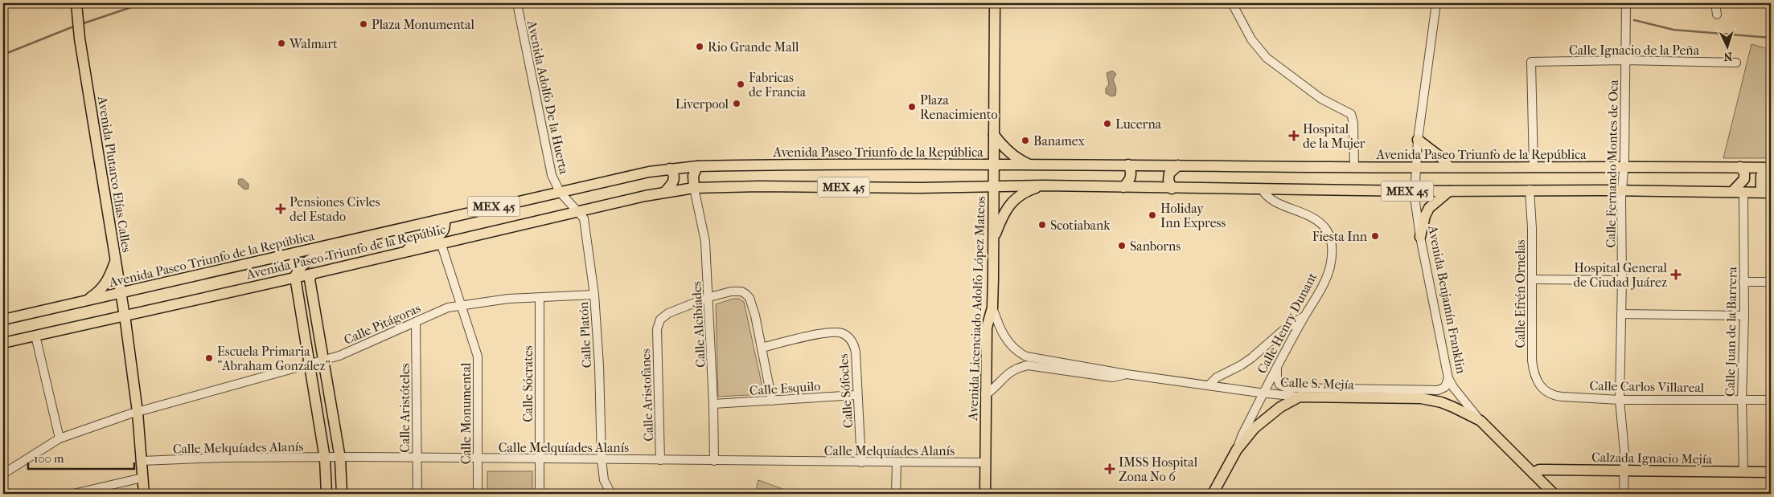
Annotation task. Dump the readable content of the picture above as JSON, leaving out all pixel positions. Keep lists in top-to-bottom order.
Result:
{
  "streets": {
    "main road": [
      "Avenida Paseo Triunfo de la República",
      "Avenida Plutarco Elías Calles",
      "MEX 45",
      "Avenida Paseo Triunfo de la Repúblic",
      "Avenida Benjamín Franklin",
      "Avenida Licenciado Adolfo López Mateos",
      "Calle Henry Dunant",
      "Calle S. Mejía",
      "Calzada Ignacio Mejía"
    ],
    "street": [
      "Calle Ignacio de la Peña",
      "Avenida Adolfo De la Huerta",
      "Calle Fernando Montes de Oca",
      "Calle Efrén Ornelas",
      "Calle Pitágoras",
      "Calle Alcibíades",
      "Calle Juan de la Barrera",
      "Calle Platón",
      "Calle Sócrates",
      "Calle Carlos Villareal",
      "Calle Esquilo",
      "Calle Sófocles",
      "Calle Aristofanes",
      "Calle Aristóteles",
      "Calle Monumental",
      "Calle Melquíades Alanís"
    ]
  },
  "crossings": [
    ["Calle Ignacio de la Peña", "Avenida Paseo Triunfo de la República"],
    ["Calle Ignacio de la Peña", "Calle Fernando Montes de Oca"],
    ["Avenida Adolfo De la Huerta", "Avenida Paseo Triunfo de la República"],
    ["Avenida Adolfo De la Huerta", "Avenida Paseo Triunfo de la Repúblic"],
    ["Avenida Adolfo De la Huerta", "Calle Platón"],
    ["Avenida Paseo Triunfo de la República", "Calle Fernando Montes de Oca"],
    ["Avenida Paseo Triunfo de la República", "Avenida Plutarco Elías Calles"],
    ["Avenida Paseo Triunfo de la República", "Avenida Benjamín Franklin"],
    ["Avenida Paseo Triunfo de la República", "Avenida Licenciado Adolfo López Mateos"],
    ["Calle Fernando Montes de Oca", "MEX 45"],
    ["Calle Fernando Montes de Oca", "Calle Carlos Villareal"],
    ["Calle Fernando Montes de Oca", "Calzada Ignacio Mejía"],
    ["Avenida Plutarco Elías Calles", "Avenida Paseo Triunfo de la Repúblic"],
    ["Avenida Plutarco Elías Calles", "Calle Pitágoras"],
    ["Avenida Plutarco Elías Calles", "Calle Melquíades Alanís"],
    ["MEX 45", "Avenida Paseo Triunfo de la Repúblic"],
    ["MEX 45", "Calle Efrén Ornelas"],
    ["MEX 45", "Avenida Benjamín Franklin"],
    ["MEX 45", "Avenida Licenciado Adolfo López Mateos"],
    ["MEX 45", "Calle Henry Dunant"],
    ["MEX 45", "Calle Alcibíades"],
    ["MEX 45", "Calle Juan de la Barrera"],
    ["Avenida Paseo Triunfo de la Repúblic", "Calle Alcibíades"],
    ["Avenida Paseo Triunfo de la Repúblic", "Calle Platón"],
    ["Avenida Paseo Triunfo de la Repúblic", "Calle Monumental"],
    ["Calle Efrén Ornelas", "Calle Carlos Villareal"],
    ["Avenida Benjamín Franklin", "Calle S. Mejía"],
    ["Avenida Benjamín Franklin", "Calzada Ignacio Mejía"],
    ["Avenida Licenciado Adolfo López Mateos", "Calle S. Mejía"],
    ["Avenida Licenciado Adolfo López Mateos", "Calle Melquíades Alanís"],
    ["Calle Henry Dunant", "Calle S. Mejía"],
    ["Calle Pitágoras", "Calle Platón"],
    ["Calle Pitágoras", "Calle Sócrates"],
    ["Calle Pitágoras", "Calle Aristóteles"],
    ["Calle Pitágoras", "Calle Monumental"],
    ["Calle Alcibíades", "Calle Esquilo"],
    ["Calle Alcibíades", "Calle Aristofanes"],
    ["Calle Alcibíades", "Calle Melquíades Alanís"],
    ["Calle Juan de la Barrera", "Calle Carlos Villareal"],
    ["Calle Juan de la Barrera", "Calzada Ignacio Mejía"],
    ["Calle Platón", "Calle Melquíades Alanís"],
    ["Calle Sócrates", "Calle Melquíades Alanís"],
    ["Calle Esquilo", "Calle Sófocles"],
    ["Calle Sófocles", "Calle Melquíades Alanís"],
    ["Calle Aristofanes", "Calle Melquíades Alanís"],
    ["Calle Aristóteles", "Calle Melquíades Alanís"],
    ["Calle Monumental", "Calle Melquíades Alanís"]
  ],
  "places": {
    "other": [
      "Plaza Monumental",
      "Walmart",
      "Rio Grande Mall",
      "Fabricas de Francia",
      "Liverpool",
      "Plaza Renacimiento",
      "Lucerna",
      "Banamex",
      "Holiday Inn Express",
      "Scotiabank",
      "Fiesta Inn",
      "Sanborns",
      "Escuela Primaria \"Abraham González\""
    ],
    "health": [
      "Hospital de la Mujer",
      "Pensiones Civles del Estado",
      "Hospital General de Ciudad Juárez",
      "IMSS Hospital Zona No 6"
    ]
  },
  "scale_bar": "100 m",
  "north": "bottom"
}
